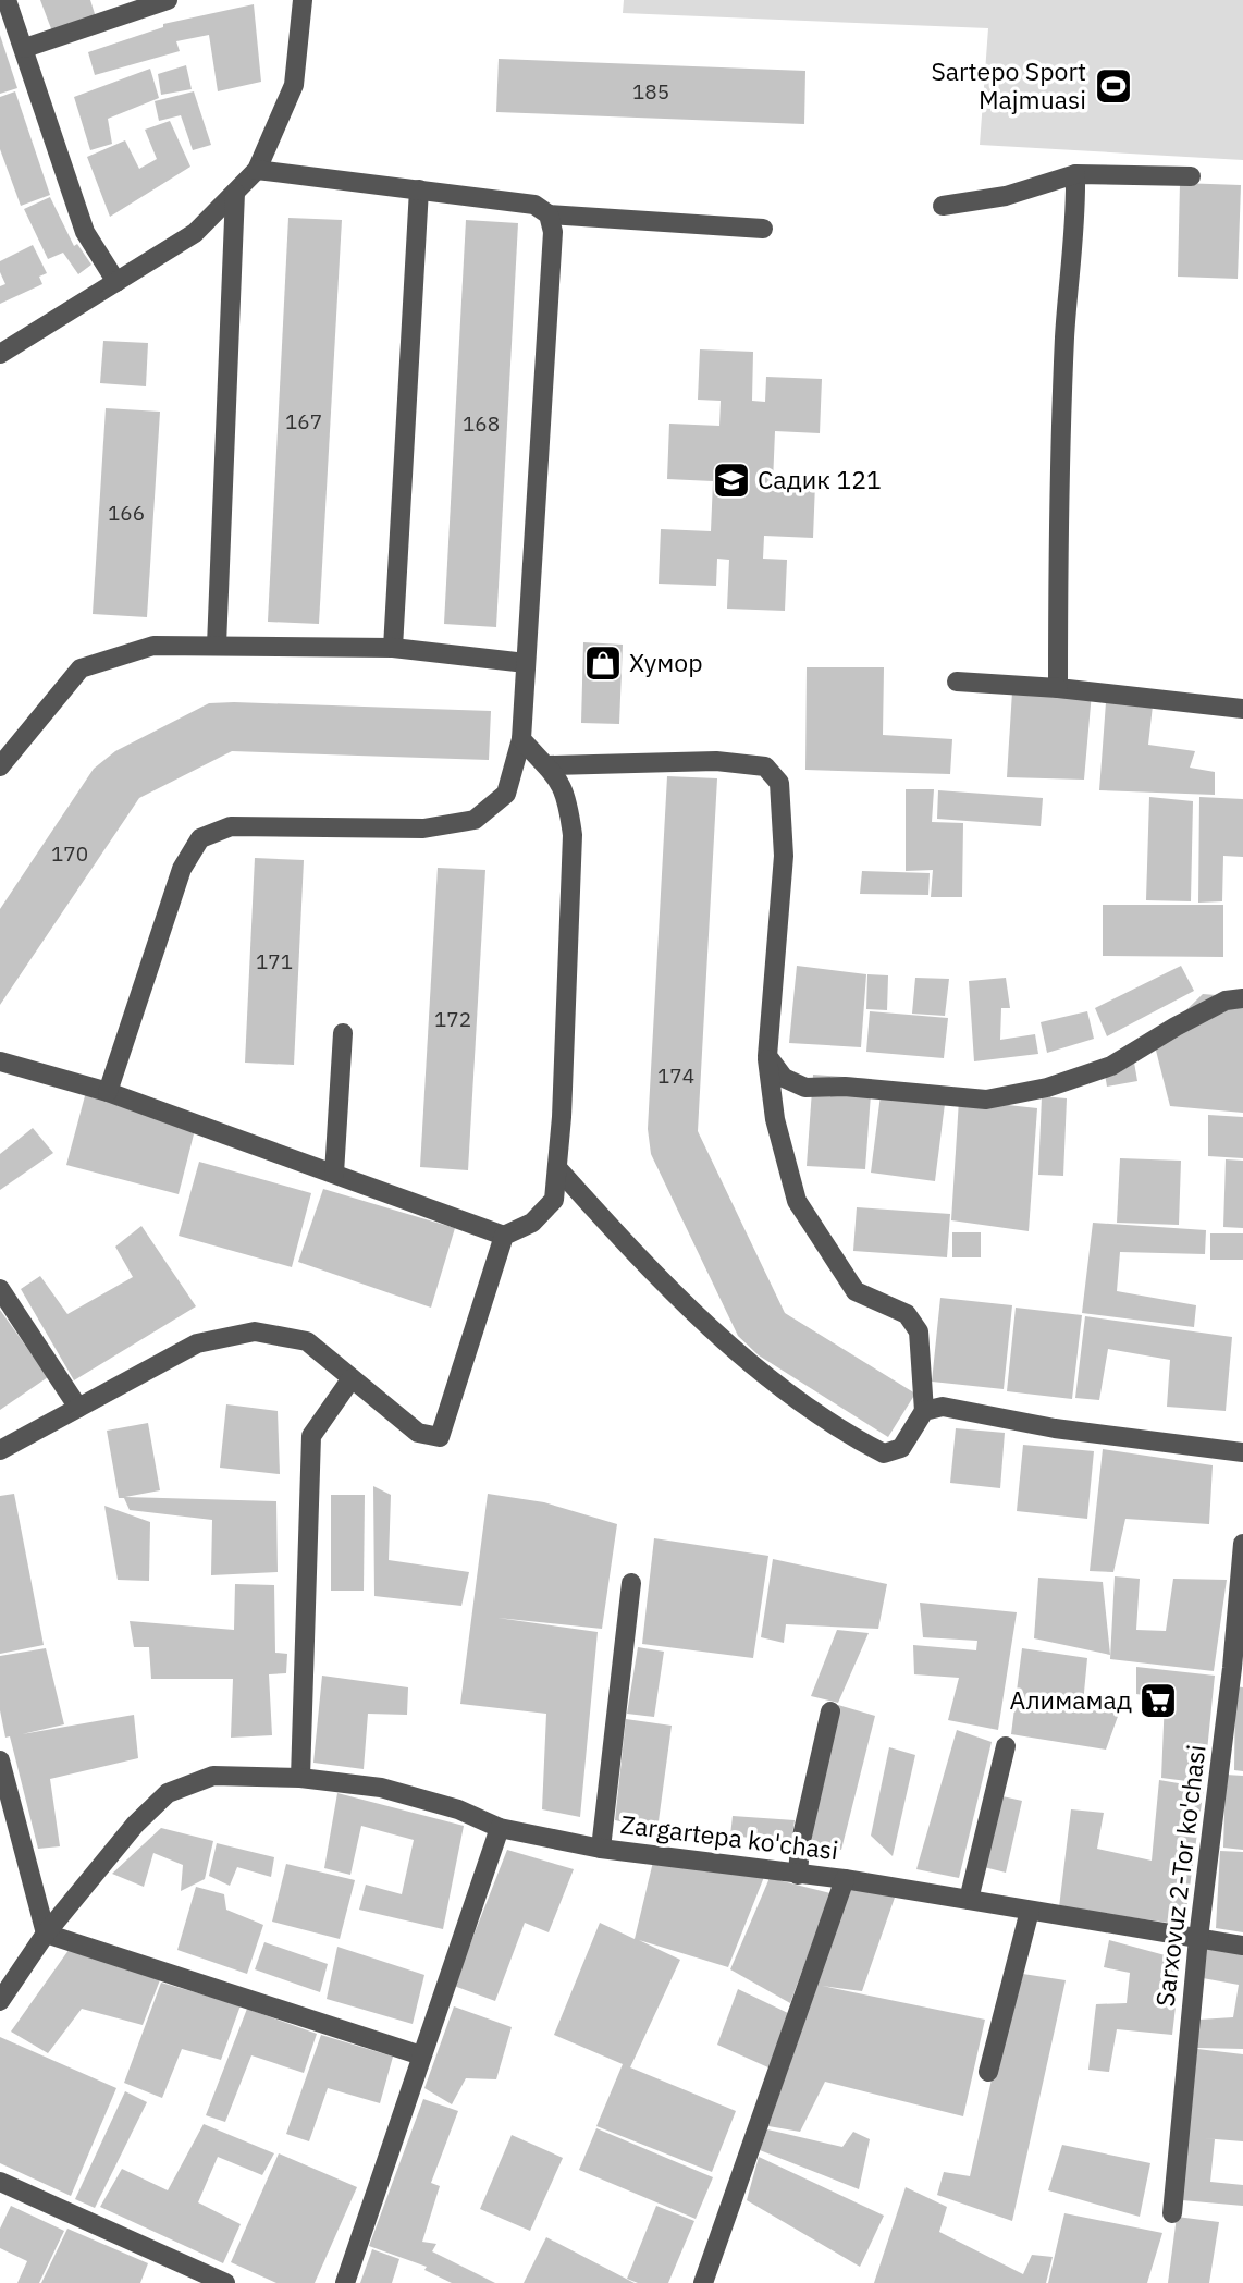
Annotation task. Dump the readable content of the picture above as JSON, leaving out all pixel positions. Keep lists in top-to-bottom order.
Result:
{
  "streets": {
    "street": ["Zargartepa ko'chasi", "Sarxovuz 2-Tor ko'chasi"]
  },
  "crossings": [
    ["Zargartepa ko'chasi", "Sarxovuz 2-Tor ko'chasi"]
  ],
  "places": {
    "sports": ["Sartepo Sport Majmuasi"],
    "school or university": ["Садик 121"],
    "shop": ["Хумор"],
    "supermarket": ["Алимамад"]
  },
  "house_numbers": [
    "185",
    "167",
    "168",
    "166",
    "170",
    "171",
    "172",
    "174"
  ]
}
